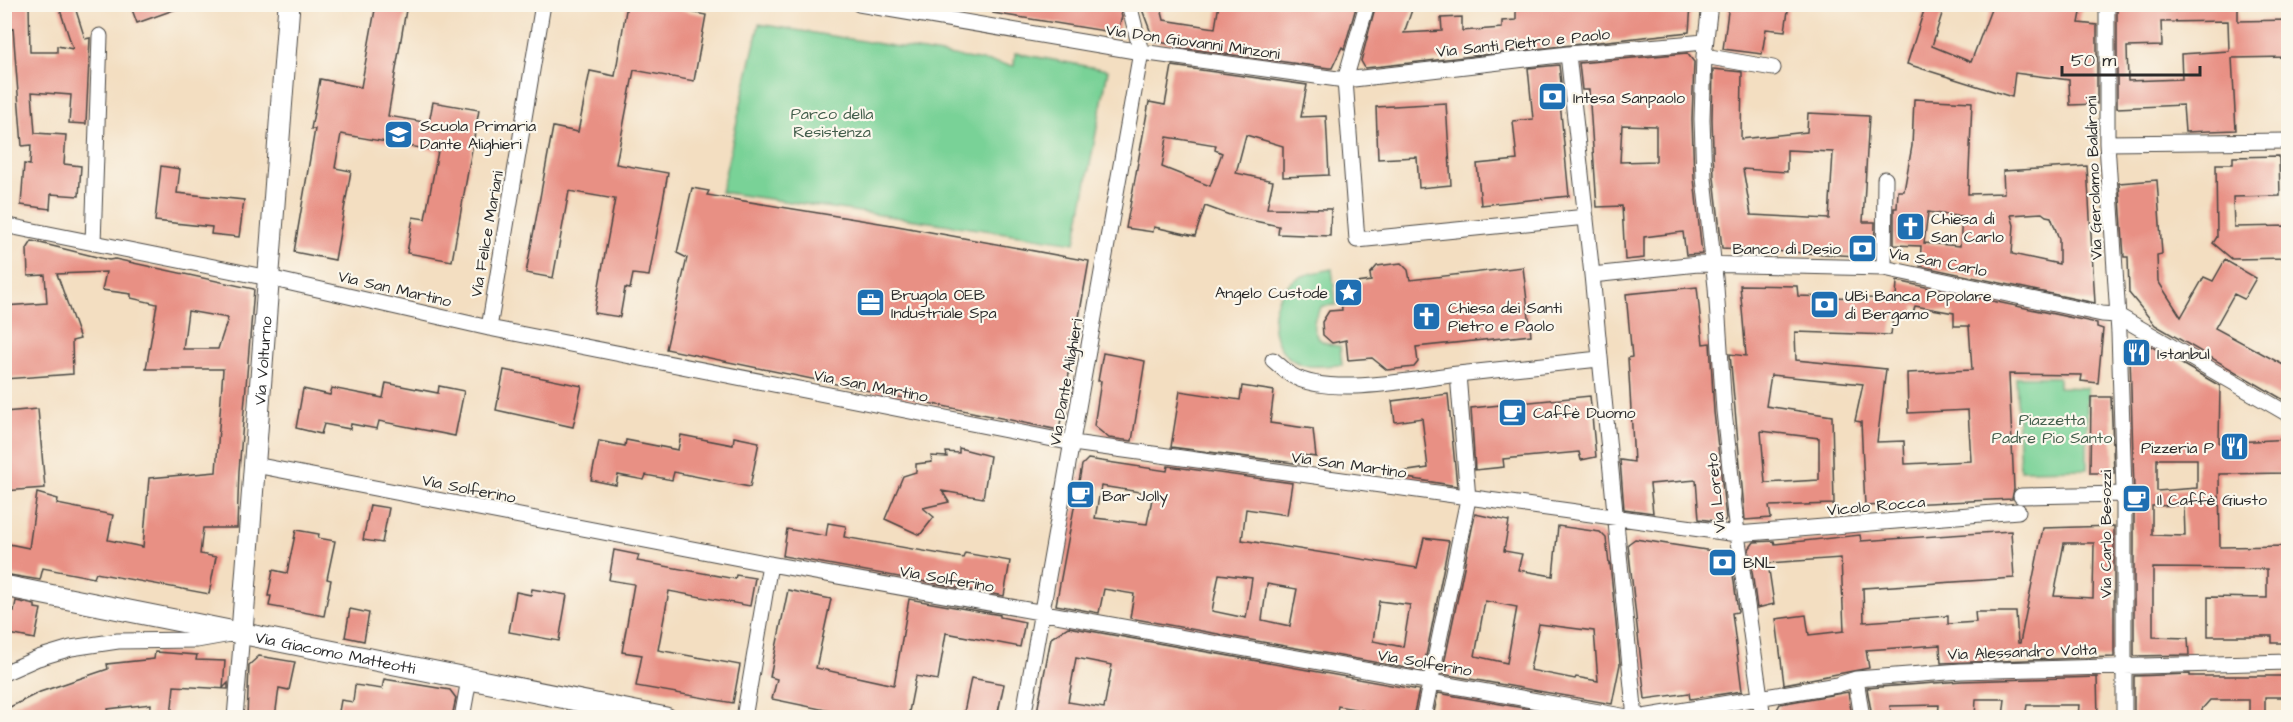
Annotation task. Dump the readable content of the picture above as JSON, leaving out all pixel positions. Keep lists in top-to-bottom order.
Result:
{
  "streets": {
    "street": [
      "Via Don Giovanni Minzoni",
      "Via Santi Pietro e Paolo",
      "Via Gerolamo Baldironi",
      "Via Felice Mariani",
      "Via San Carlo",
      "Via San Martino",
      "Via Volturno",
      "Via Dante Alighieri",
      "Via Solferino",
      "Via Loreto",
      "Vicolo Rocca",
      "Via Carlo Besozzi",
      "Via Giacomo Matteotti",
      "Via Alessandro Volta"
    ]
  },
  "crossings": [
    ["Via Don Giovanni Minzoni", "Via Santi Pietro e Paolo"],
    ["Via Don Giovanni Minzoni", "Via Dante Alighieri"],
    ["Via Santi Pietro e Paolo", "Via Loreto"],
    ["Via Gerolamo Baldironi", "Via San Carlo"],
    ["Via Gerolamo Baldironi", "Via Carlo Besozzi"],
    ["Via Felice Mariani", "Via San Martino"],
    ["Via San Carlo", "Via Loreto"],
    ["Via San Carlo", "Via Carlo Besozzi"],
    ["Via San Martino", "Via Volturno"],
    ["Via San Martino", "Via Dante Alighieri"],
    ["Via San Martino", "Via Loreto"],
    ["Via San Martino", "Vicolo Rocca"],
    ["Via Volturno", "Via Solferino"],
    ["Via Volturno", "Via Giacomo Matteotti"],
    ["Via Dante Alighieri", "Via Solferino"],
    ["Via Solferino", "Via Loreto"],
    ["Via Solferino", "Via Alessandro Volta"],
    ["Via Loreto", "Vicolo Rocca"],
    ["Via Loreto", "Via Alessandro Volta"],
    ["Vicolo Rocca", "Via Carlo Besozzi"],
    ["Via Carlo Besozzi", "Via Alessandro Volta"]
  ],
  "parks": ["Parco della Resistenza", "Piazzetta Padre Pio Santo"],
  "places": {
    "bank": [
      "Intesa Sanpaolo",
      "Banco di Desio",
      "UBi Banca Popolare di Bergamo",
      "BNL"
    ],
    "school or university": ["Scuola Primaria Dante Alighieri"],
    "church": ["Chiesa di San Carlo", "Chiesa dei Santi Pietro e Paolo"],
    "place": ["Angelo Custode"],
    "office": ["Brugola OEB Industriale Spa"],
    "restaurant": ["Istanbul", "Pizzeria P"],
    "cafe": ["Caffè Duomo", "Bar Jolly", "Il Caffè Giusto"]
  },
  "scale_bar": "50 m"
}
